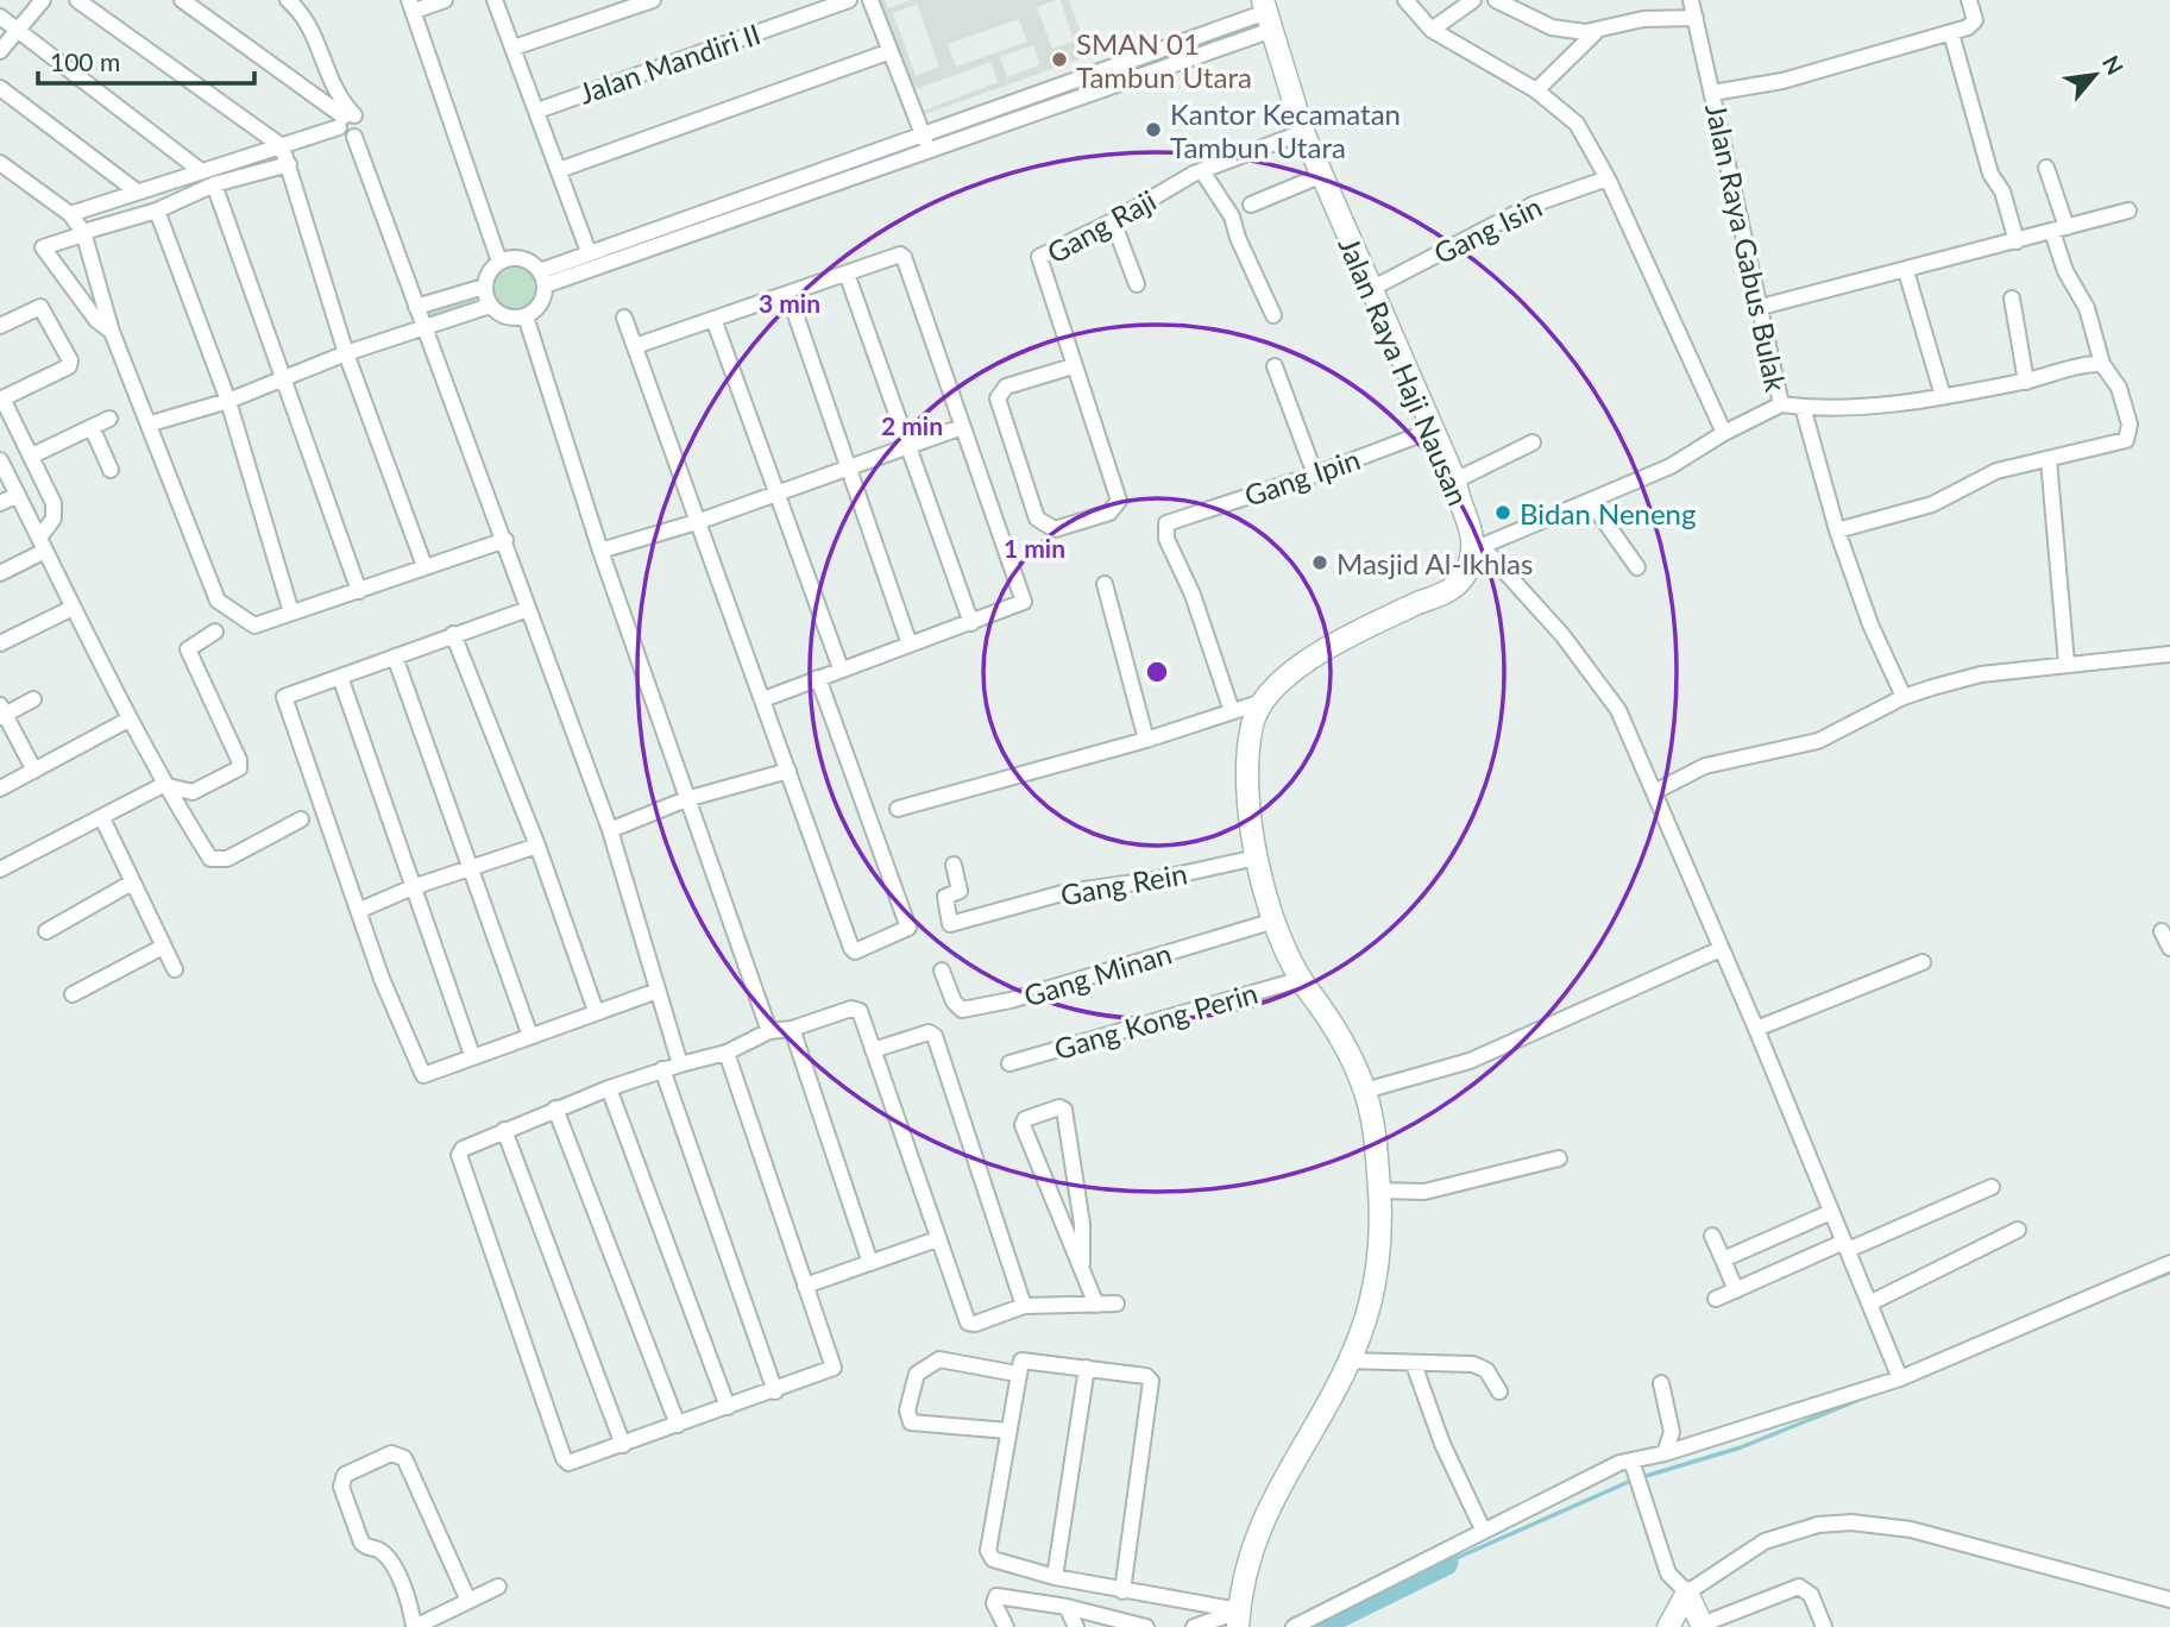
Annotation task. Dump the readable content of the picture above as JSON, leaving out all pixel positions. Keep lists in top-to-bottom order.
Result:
{
  "streets": {
    "street": [
      "Jalan Mandiri II",
      "Gang Raji",
      "Gang Isin",
      "Jalan Raya Gabus Bulak",
      "Jalan Raya Haji Nausan",
      "Gang Ipin",
      "Gang Rein",
      "Gang Minan",
      "Gang Kong Perin"
    ]
  },
  "crossings": [
    ["Gang Raji", "Jalan Raya Haji Nausan"],
    ["Gang Isin", "Jalan Raya Haji Nausan"],
    ["Jalan Raya Gabus Bulak", "Jalan Raya Haji Nausan"],
    ["Jalan Raya Haji Nausan", "Gang Ipin"]
  ],
  "places": [
    "SMAN 01 Tambun Utara",
    "Kantor Kecamatan Tambun Utara",
    "Bidan Neneng",
    "Masjid Al-Ikhlas"
  ],
  "scale_bar": "100 m",
  "north": "top right",
  "rings": ["3 min", "2 min", "1 min"]
}
